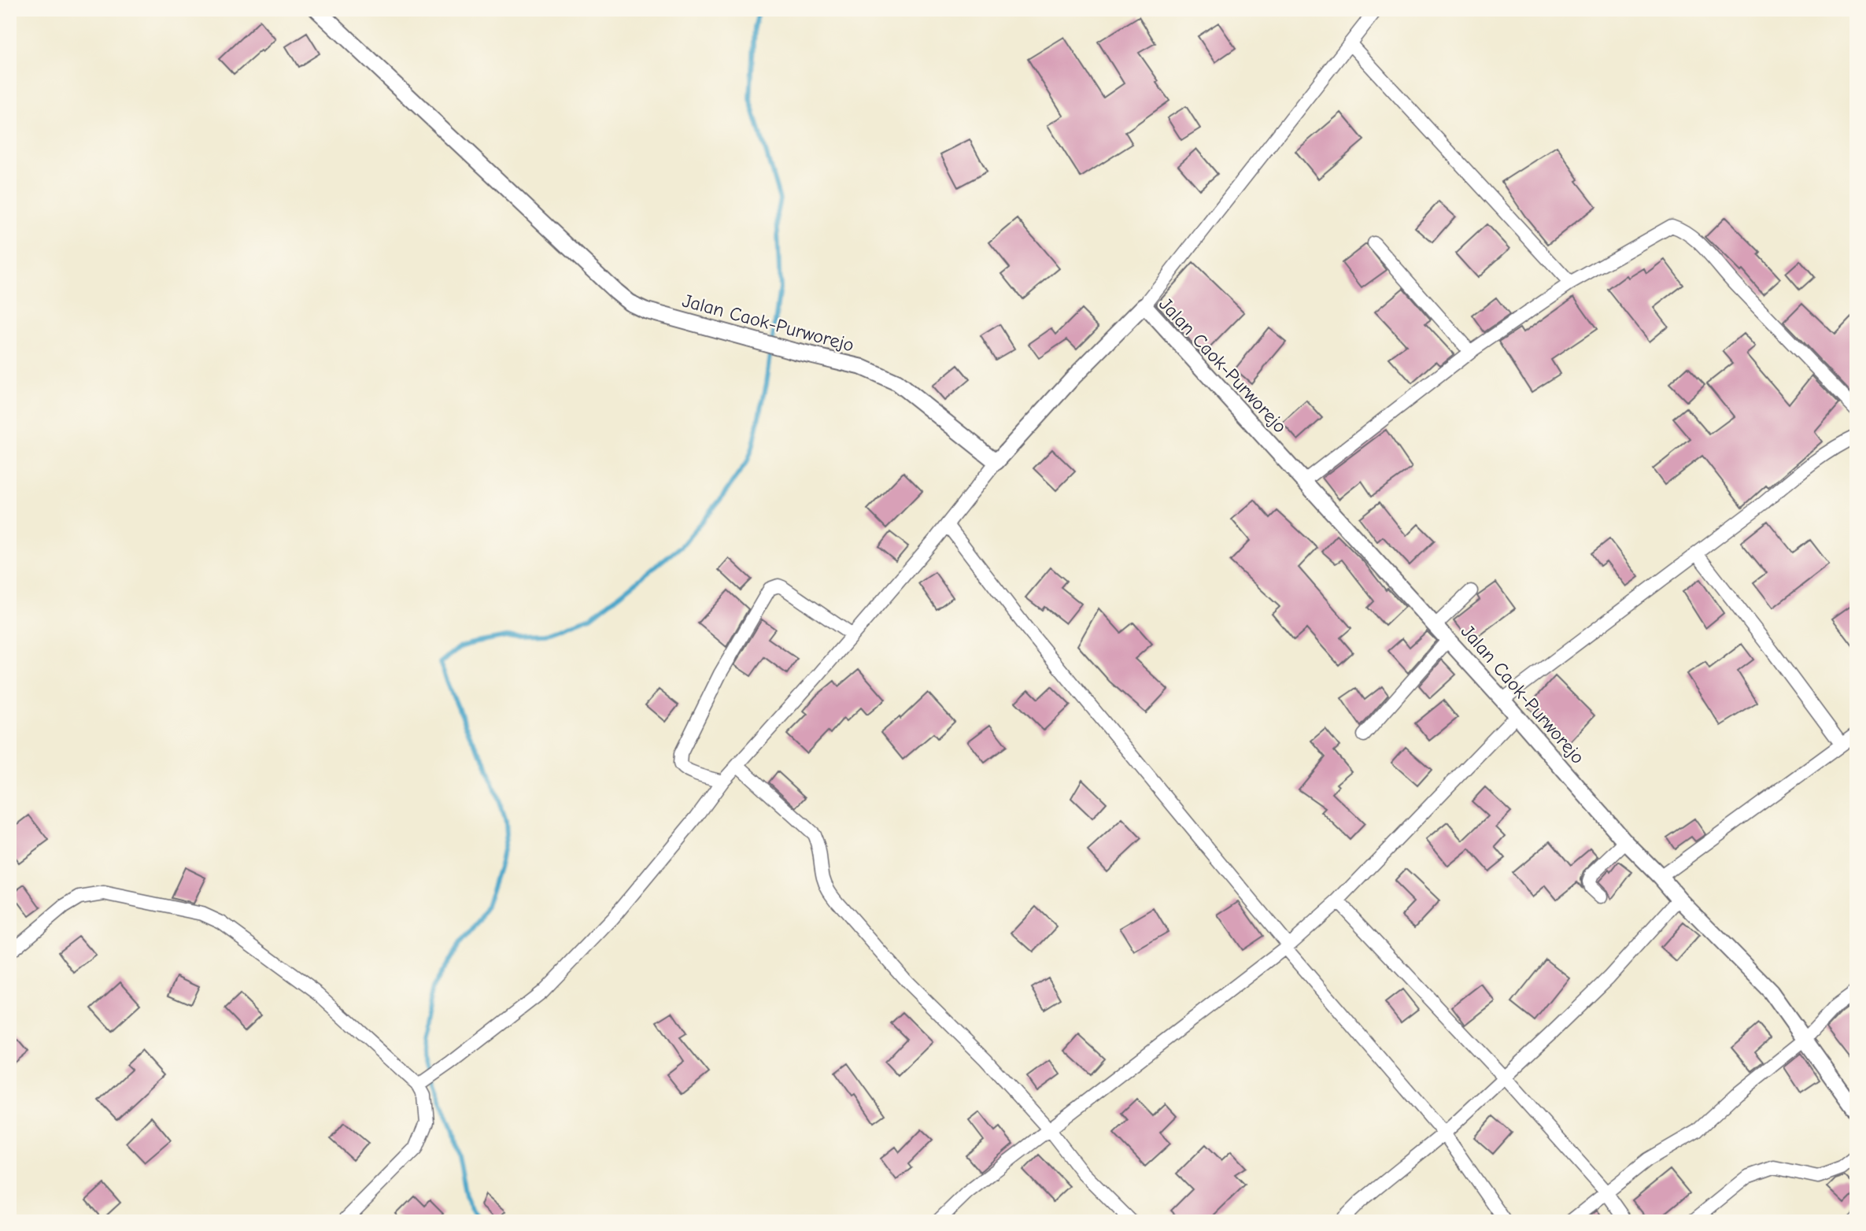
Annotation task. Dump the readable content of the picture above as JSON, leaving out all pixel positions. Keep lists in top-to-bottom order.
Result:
{
  "streets": {
    "street": ["Jalan Caok-Purworejo"]
  }
}
